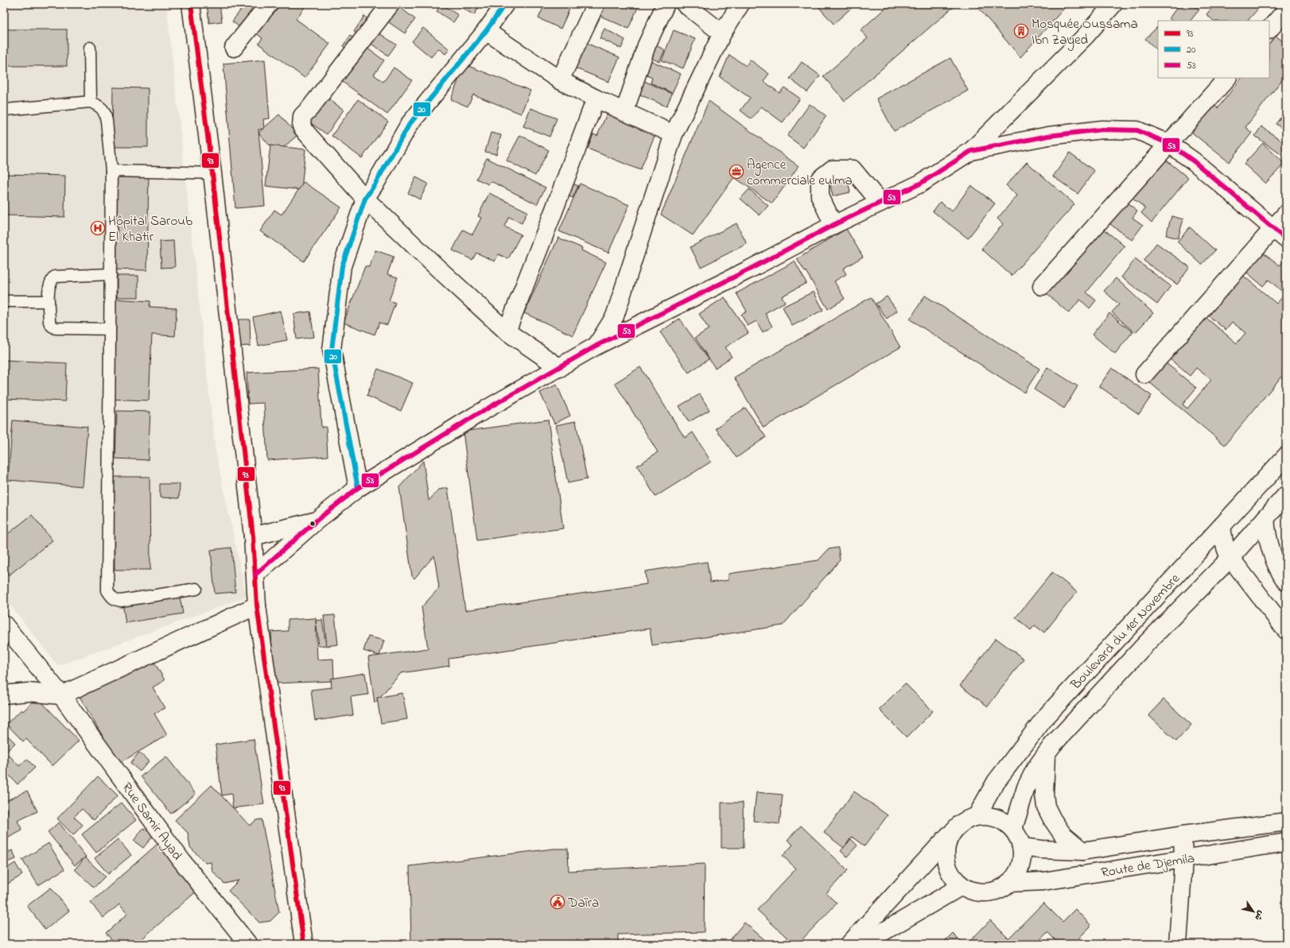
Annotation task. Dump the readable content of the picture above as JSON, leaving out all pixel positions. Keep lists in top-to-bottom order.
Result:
{
  "streets": {
    "street": ["Boulevard du 1er Novembre", "Rue Samir Ayad", "Route de Djemila"]
  },
  "crossings": [
    ["Boulevard du 1er Novembre", "Route de Djemila"]
  ],
  "places": {
    "building": ["Mosquée Oussama Ibn Zayed"],
    "office": ["Agence commerciale eulma"],
    "hospital": ["Hôpital Saroub El Khatir"],
    "public building": ["Daïra"]
  },
  "lines": ["transit line 93", "transit line 20", "transit line 53"],
  "legend": ["93", "20", "53"],
  "north": "bottom right"
}
